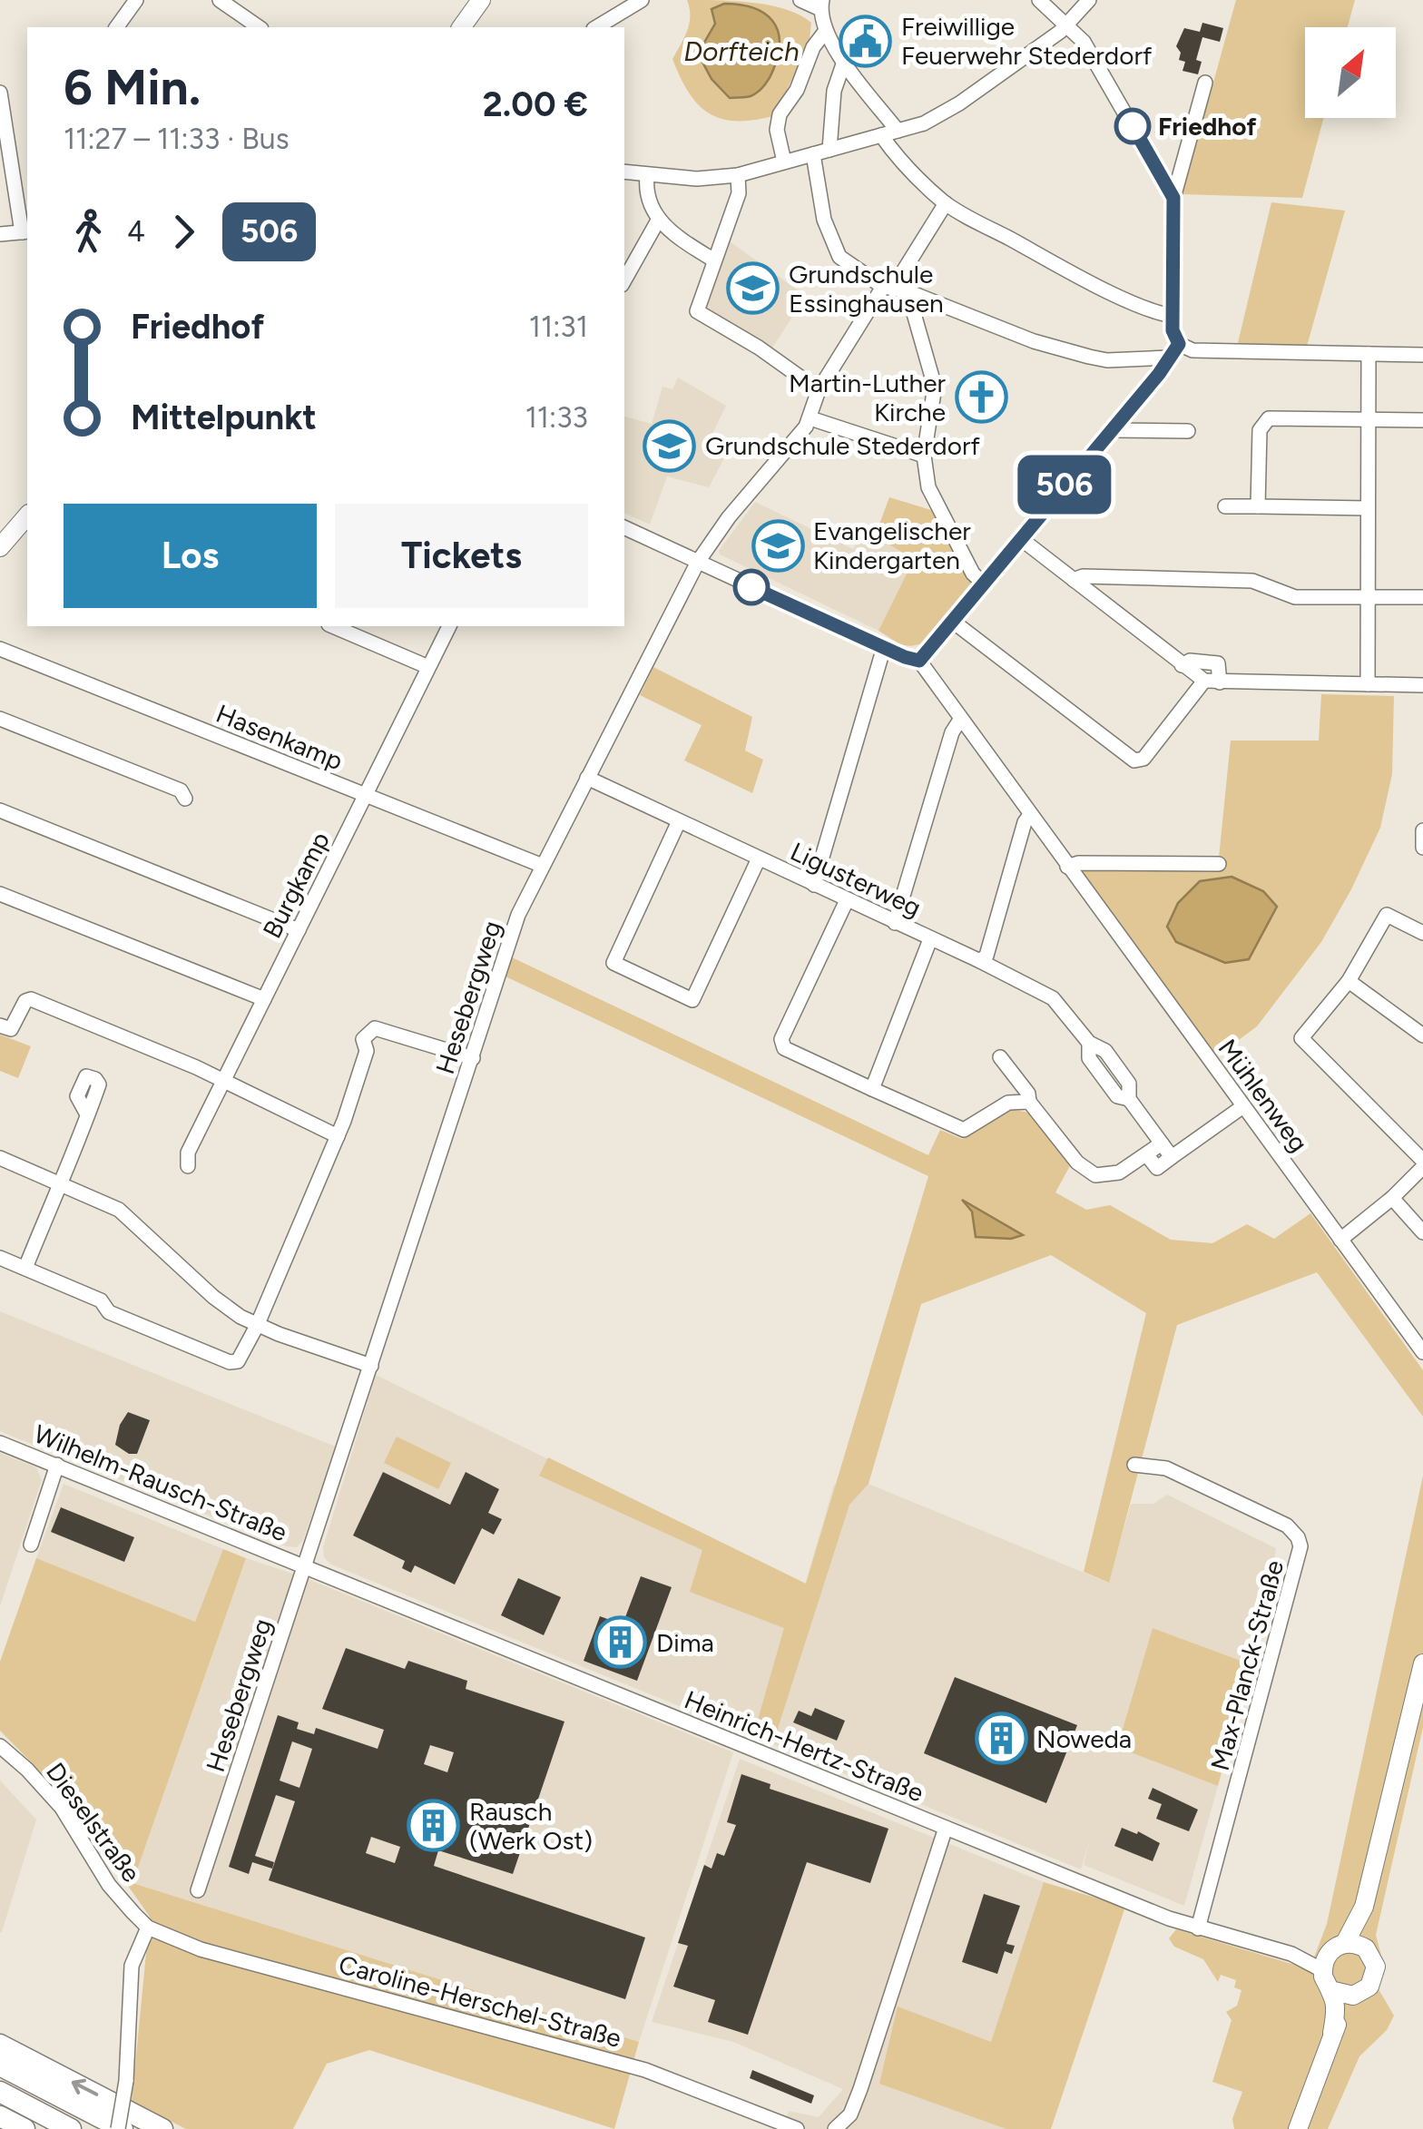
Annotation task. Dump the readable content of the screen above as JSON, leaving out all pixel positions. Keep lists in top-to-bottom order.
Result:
{
  "streets": {
    "street": [
      "Hasenkamp",
      "Ligusterweg",
      "Burgkamp",
      "Hesebergweg",
      "Mühlenweg",
      "Wilhelm-Rausch-Straße",
      "Max-Planck-Straße",
      "Heinrich-Hertz-Straße",
      "Dieselstraße",
      "Caroline-Herschel-Straße"
    ]
  },
  "crossings": [
    ["Hasenkamp", "Burgkamp"],
    ["Hasenkamp", "Hesebergweg"],
    ["Ligusterweg", "Hesebergweg"],
    ["Hesebergweg", "Wilhelm-Rausch-Straße"],
    ["Hesebergweg", "Heinrich-Hertz-Straße"],
    ["Wilhelm-Rausch-Straße", "Heinrich-Hertz-Straße"],
    ["Max-Planck-Straße", "Heinrich-Hertz-Straße"],
    ["Dieselstraße", "Caroline-Herschel-Straße"]
  ],
  "water": ["Dorfteich"],
  "places": {
    "public building": ["Freiwillige Feuerwehr Stederdorf"],
    "other": ["Friedhof"],
    "school or university": ["Grundschule Essinghausen", "Grundschule Stederdorf", "Evangelischer Kindergarten"],
    "church": ["Martin-Luther Kirche"],
    "building": ["Dima", "Noweda", "Rausch (Werk Ost)"]
  },
  "lines": ["bus line 506"],
  "north": "top right",
  "page": {
    "on_map": "506",
    "heading": ["6 Min.", "11:27 – 11:33 · Bus", "2.00 €"],
    "legs": ["4", "506"],
    "list": [
      {
        "name": "Friedhof",
        "value": "11:31"
      },
      {
        "name": "Mittelpunkt",
        "value": "11:33"
      }
    ],
    "buttons": ["Los", "Tickets"]
  }
}
